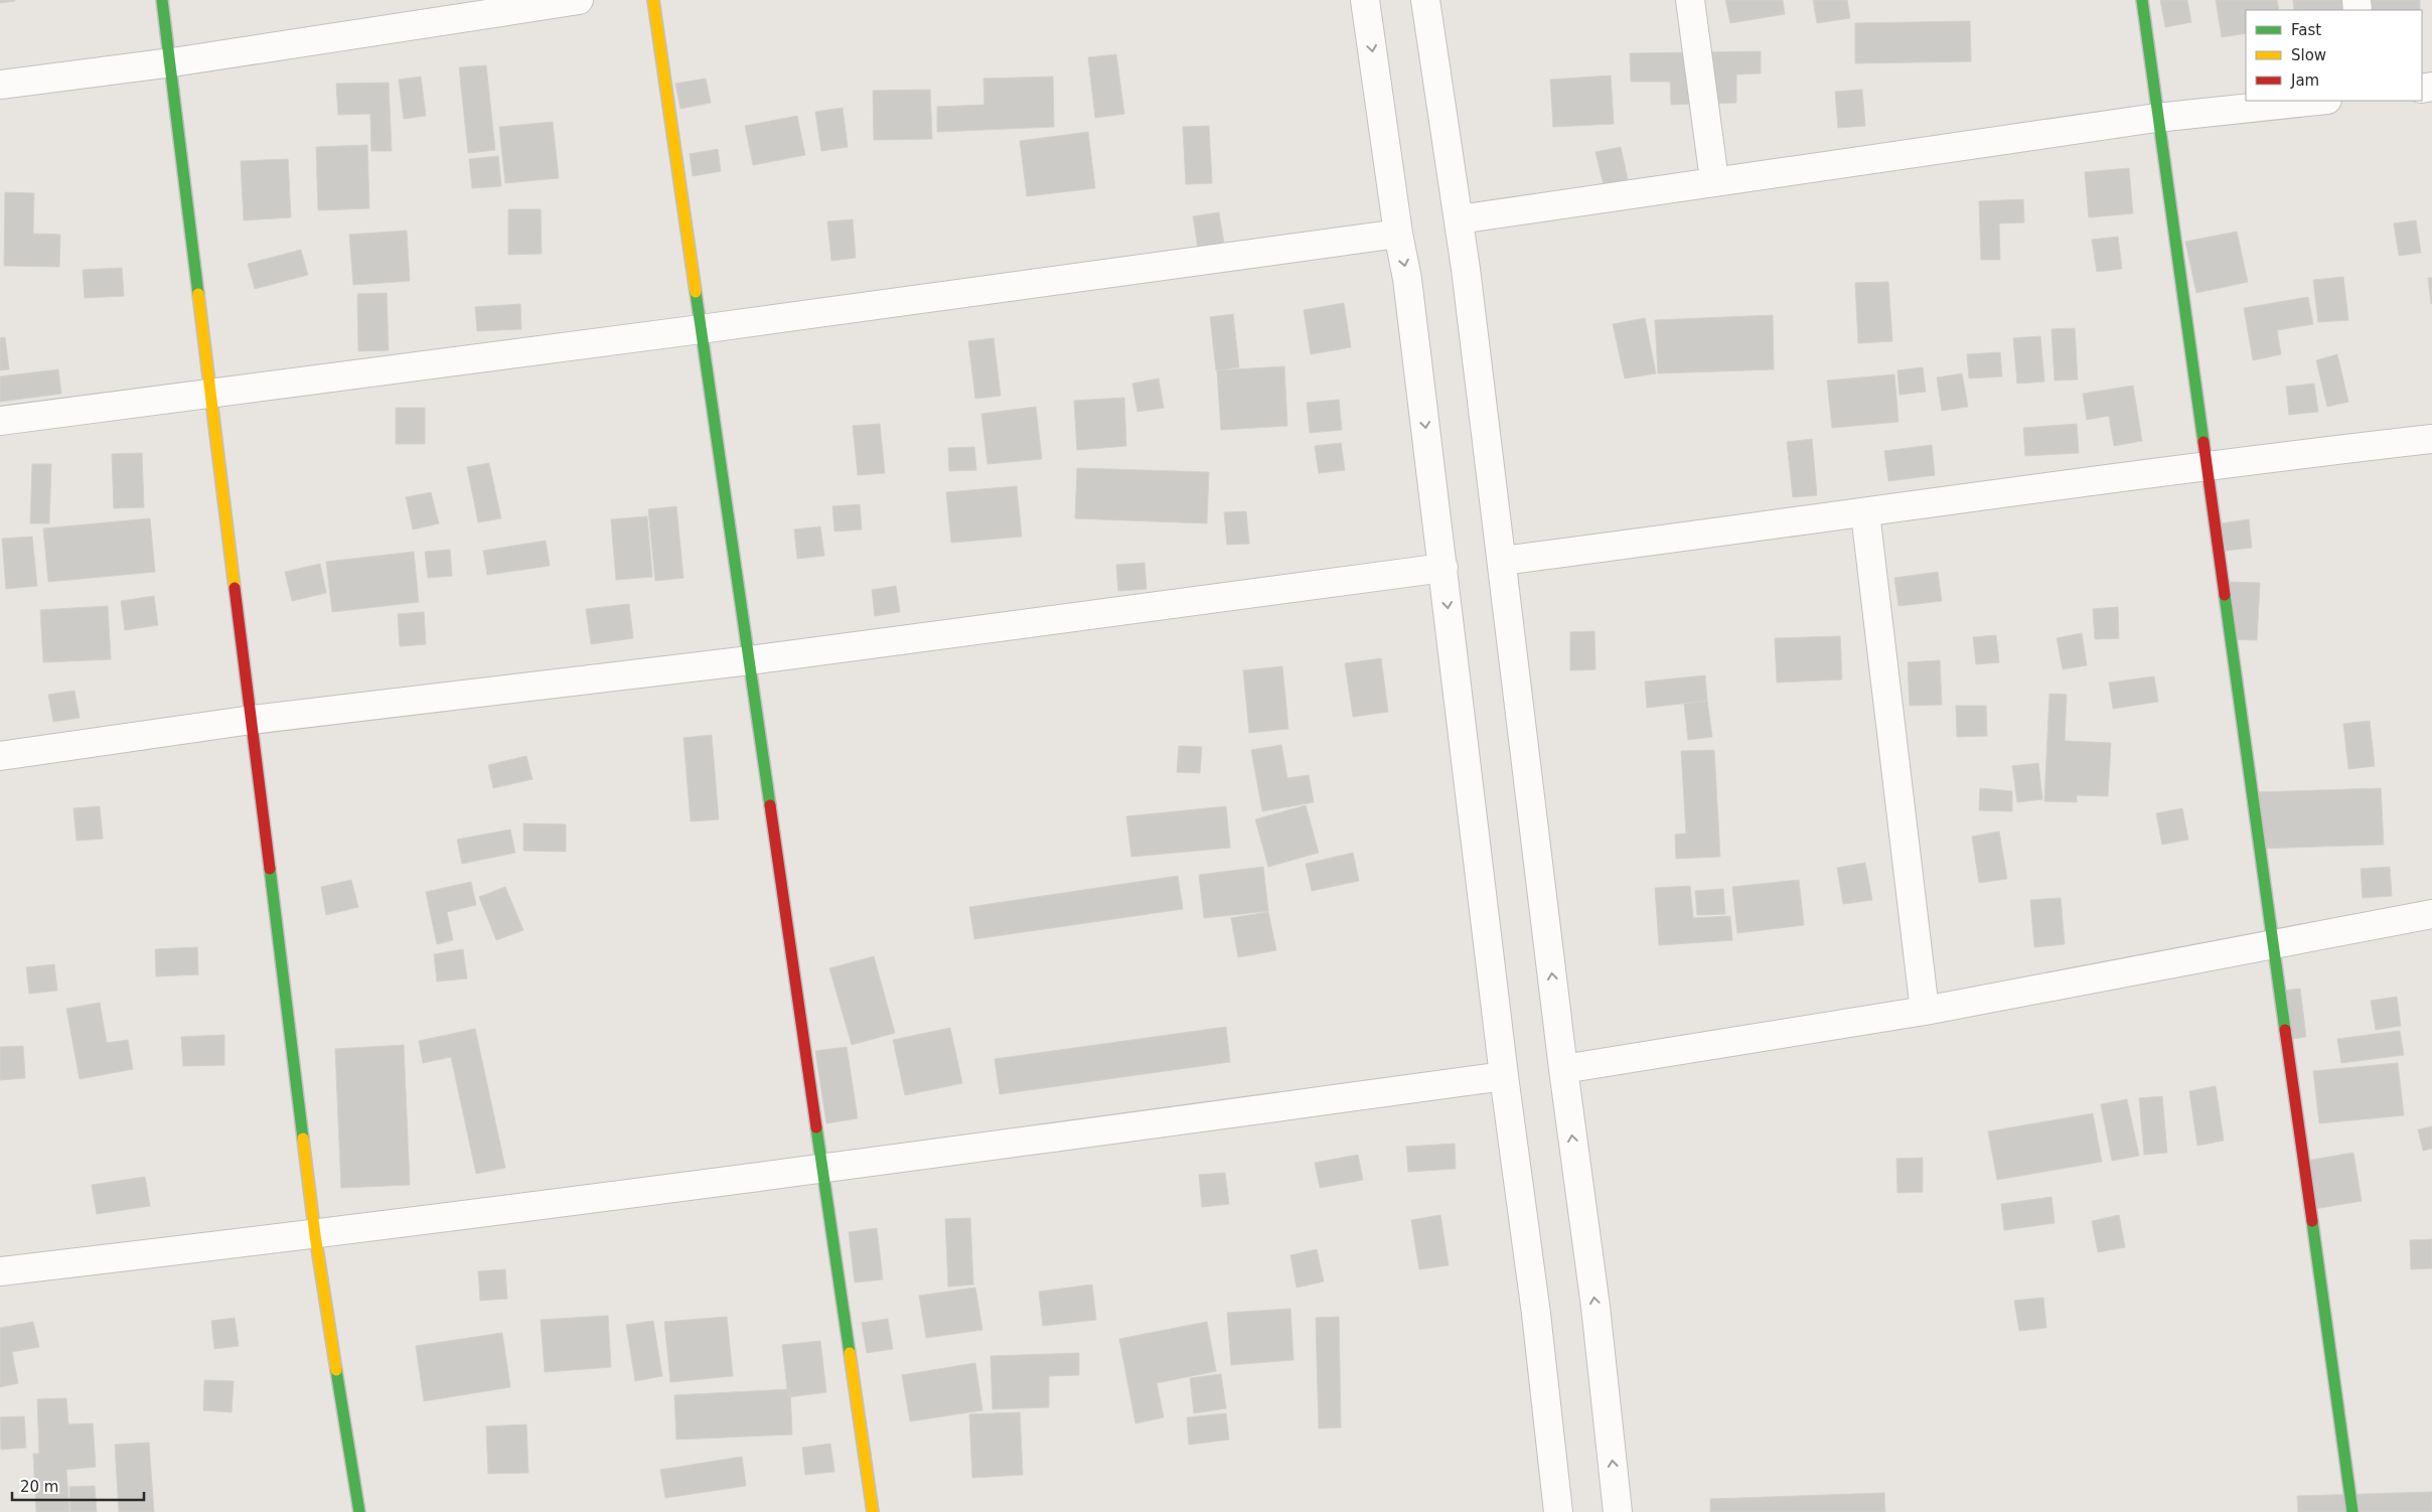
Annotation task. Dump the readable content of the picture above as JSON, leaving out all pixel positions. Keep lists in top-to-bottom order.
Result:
{
  "legend": ["Fast", "Slow", "Jam"],
  "scale_bar": "20 m"
}
